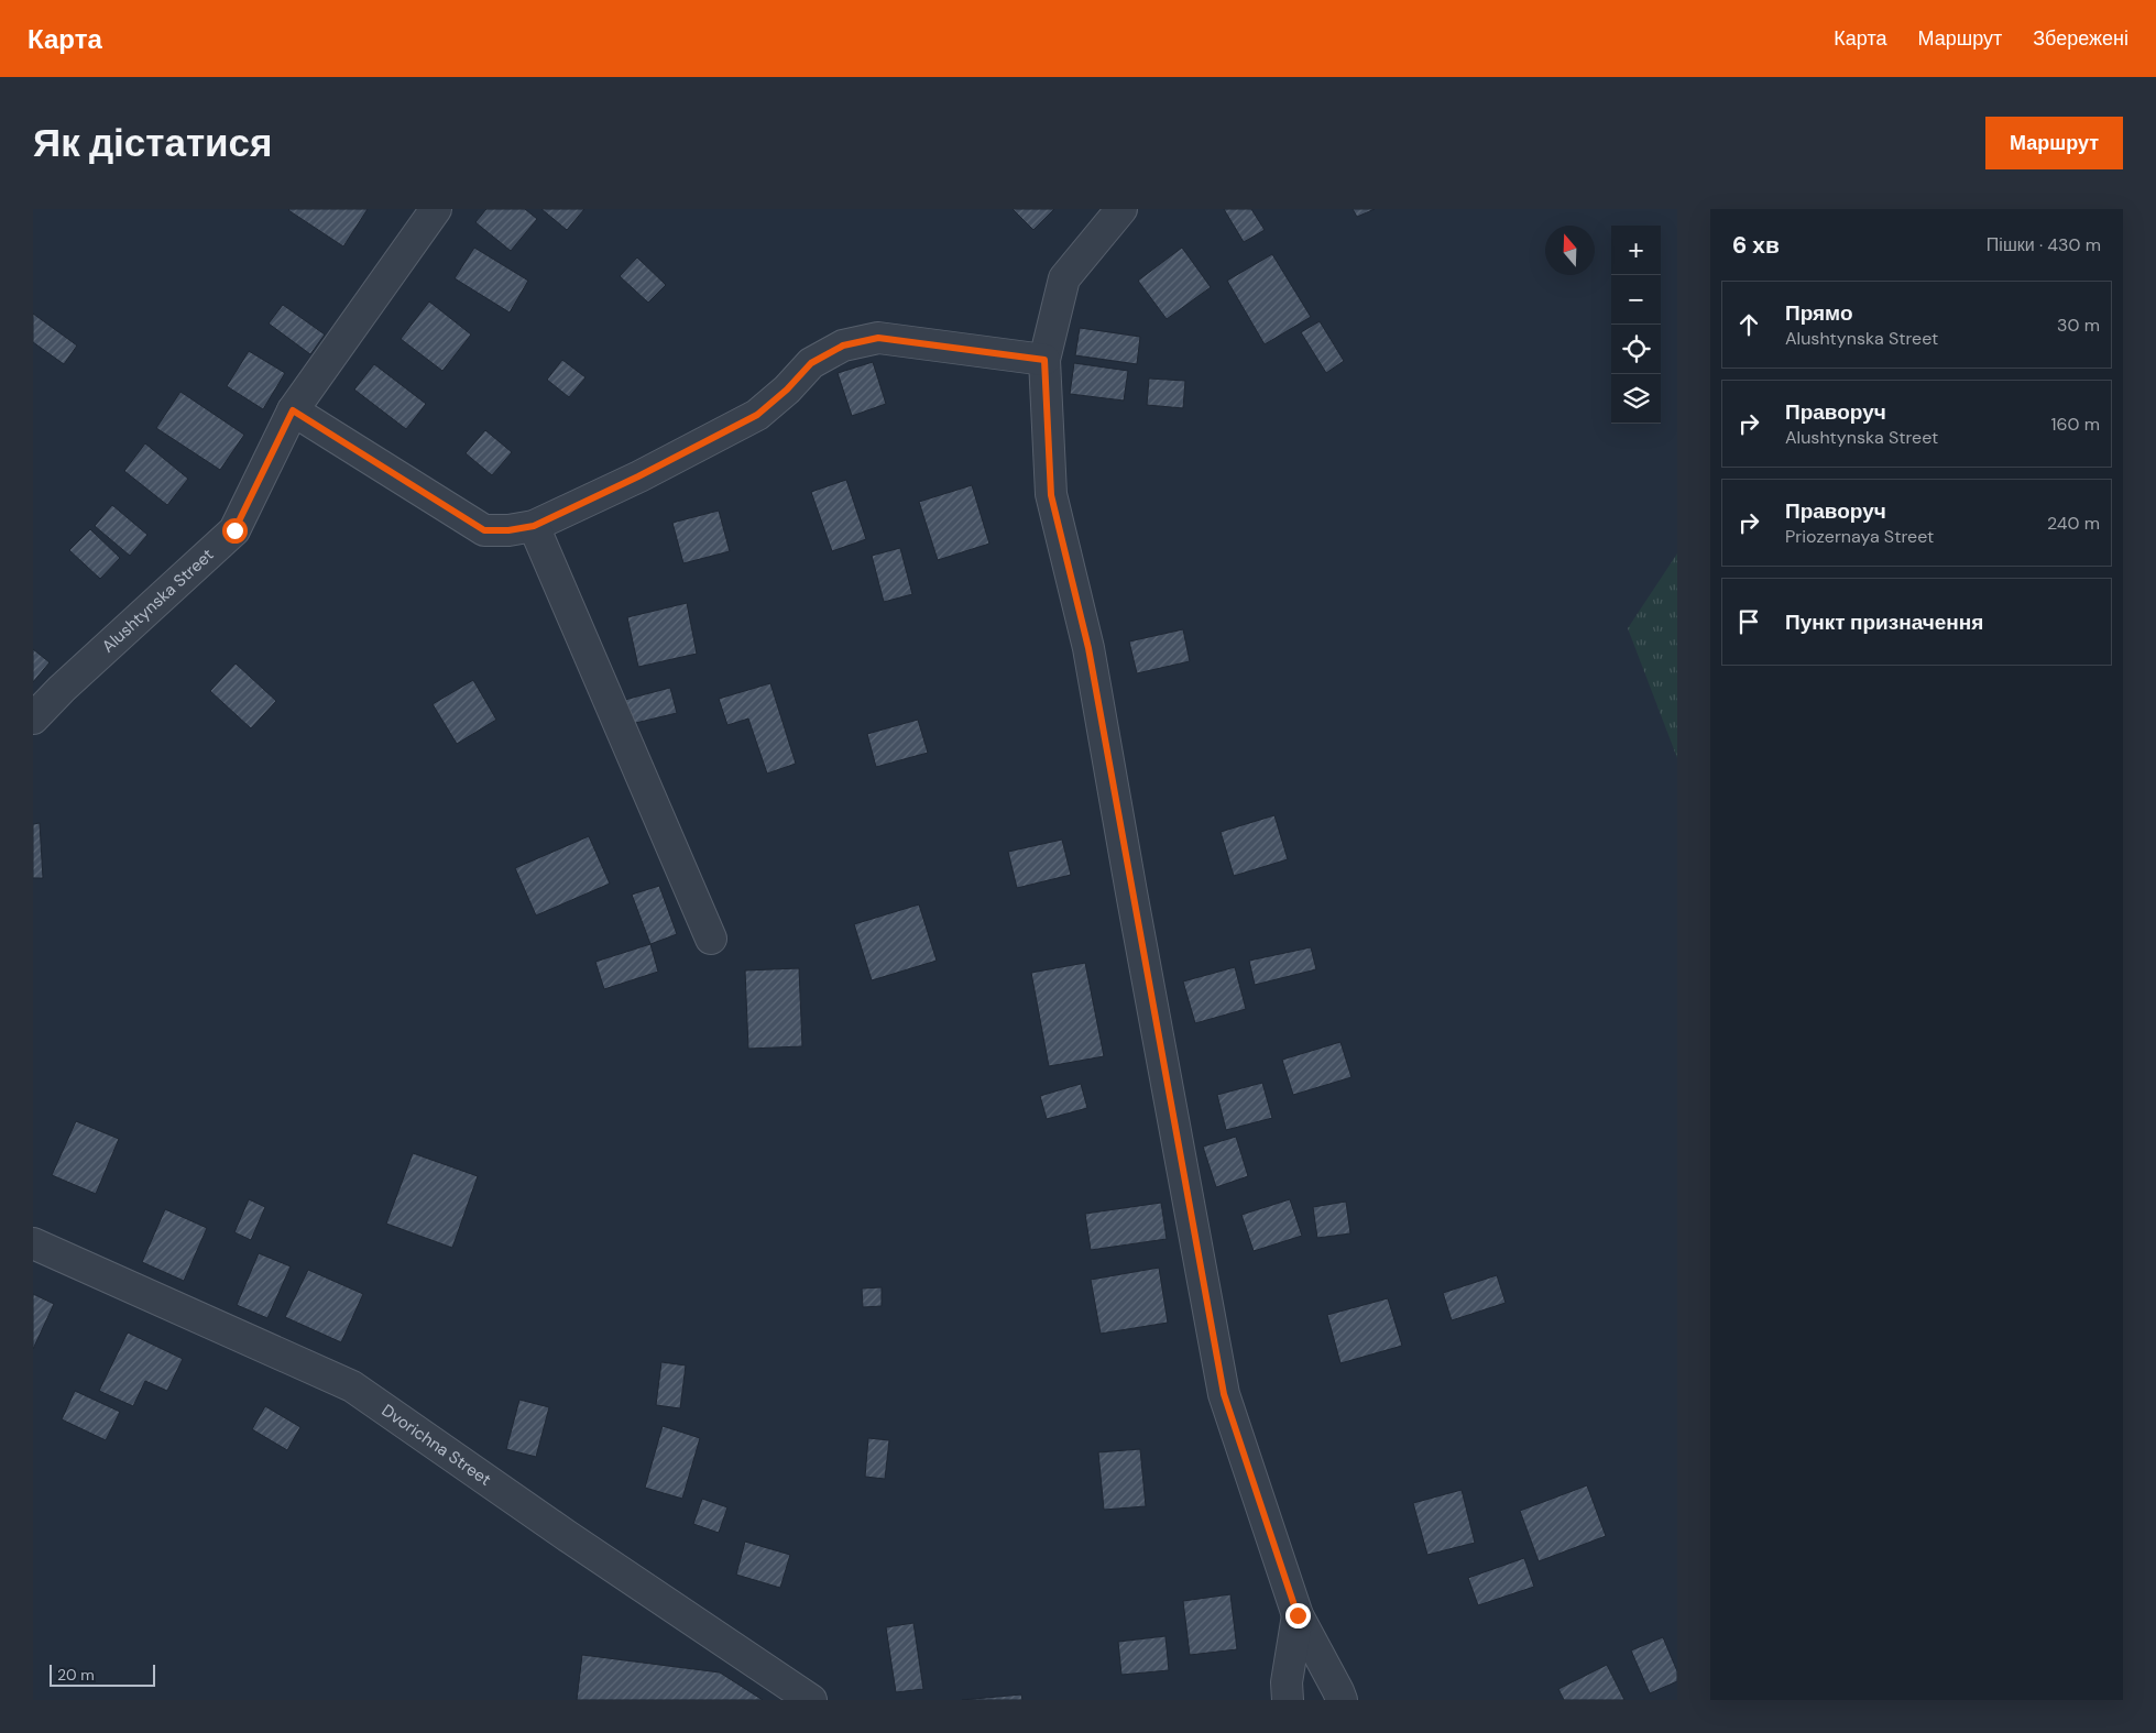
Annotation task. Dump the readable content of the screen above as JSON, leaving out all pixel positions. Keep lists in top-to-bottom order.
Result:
{
  "streets": {
    "street": ["Alushtynska Street", "Dvorichna Street"]
  },
  "scale_bar": "20 m",
  "north": "top",
  "page": {
    "header": "Карта",
    "nav": ["Карта", "Маршрут", "Збережені"],
    "buttons": "Маршрут",
    "title": "Як дістатися",
    "heading": ["6 хв", "Пішки · 430 m"],
    "map_buttons": ["+", "−"],
    "list": [
      ["Прямо", "Alushtynska Street", "30 m"],
      ["Праворуч", "Alushtynska Street", "160 m"],
      ["Праворуч", "Priozernaya Street", "240 m"],
      "Пункт призначення"
    ],
    "scale": "20 m"
  }
}
